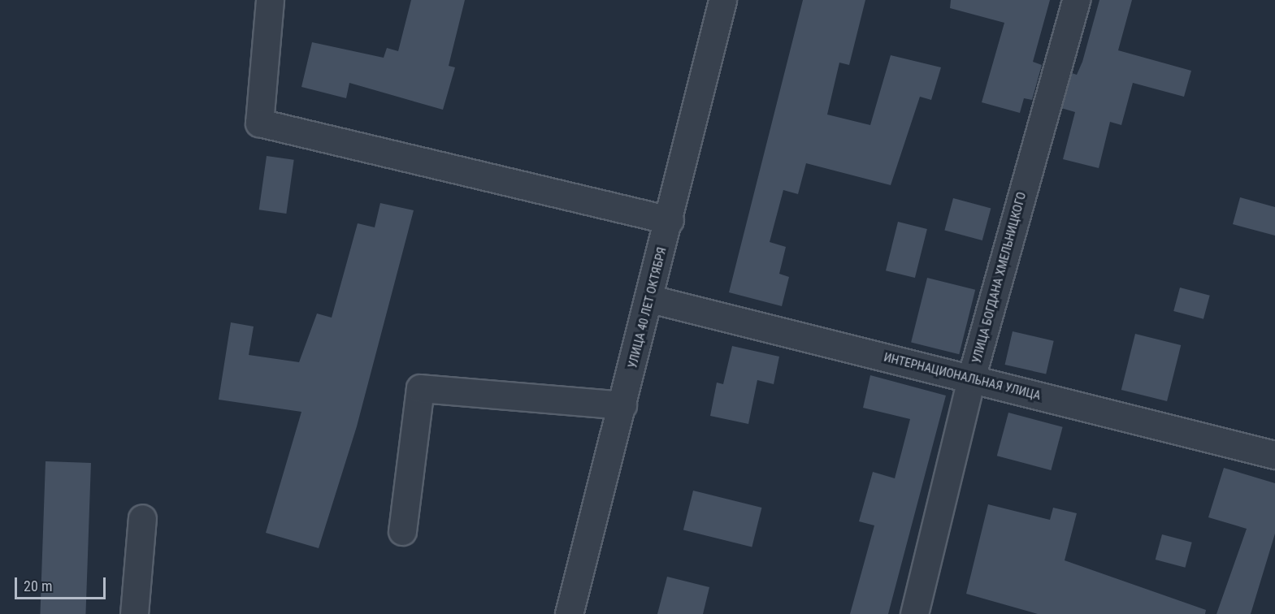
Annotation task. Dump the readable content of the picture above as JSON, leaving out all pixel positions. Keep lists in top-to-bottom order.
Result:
{
  "streets": {
    "street": ["УЛИЦА БОГДАНА ХМЕЛЬНИЦКОГО", "УЛИЦА 40 ЛЕТ ОКТЯБРЯ", "ИНТЕРНАЦИОНАЛЬНАЯ УЛИЦА"]
  },
  "crossings": [
    ["УЛИЦА БОГДАНА ХМЕЛЬНИЦКОГО", "ИНТЕРНАЦИОНАЛЬНАЯ УЛИЦА"],
    ["УЛИЦА 40 ЛЕТ ОКТЯБРЯ", "ИНТЕРНАЦИОНАЛЬНАЯ УЛИЦА"]
  ],
  "scale_bar": "20 m"
}
